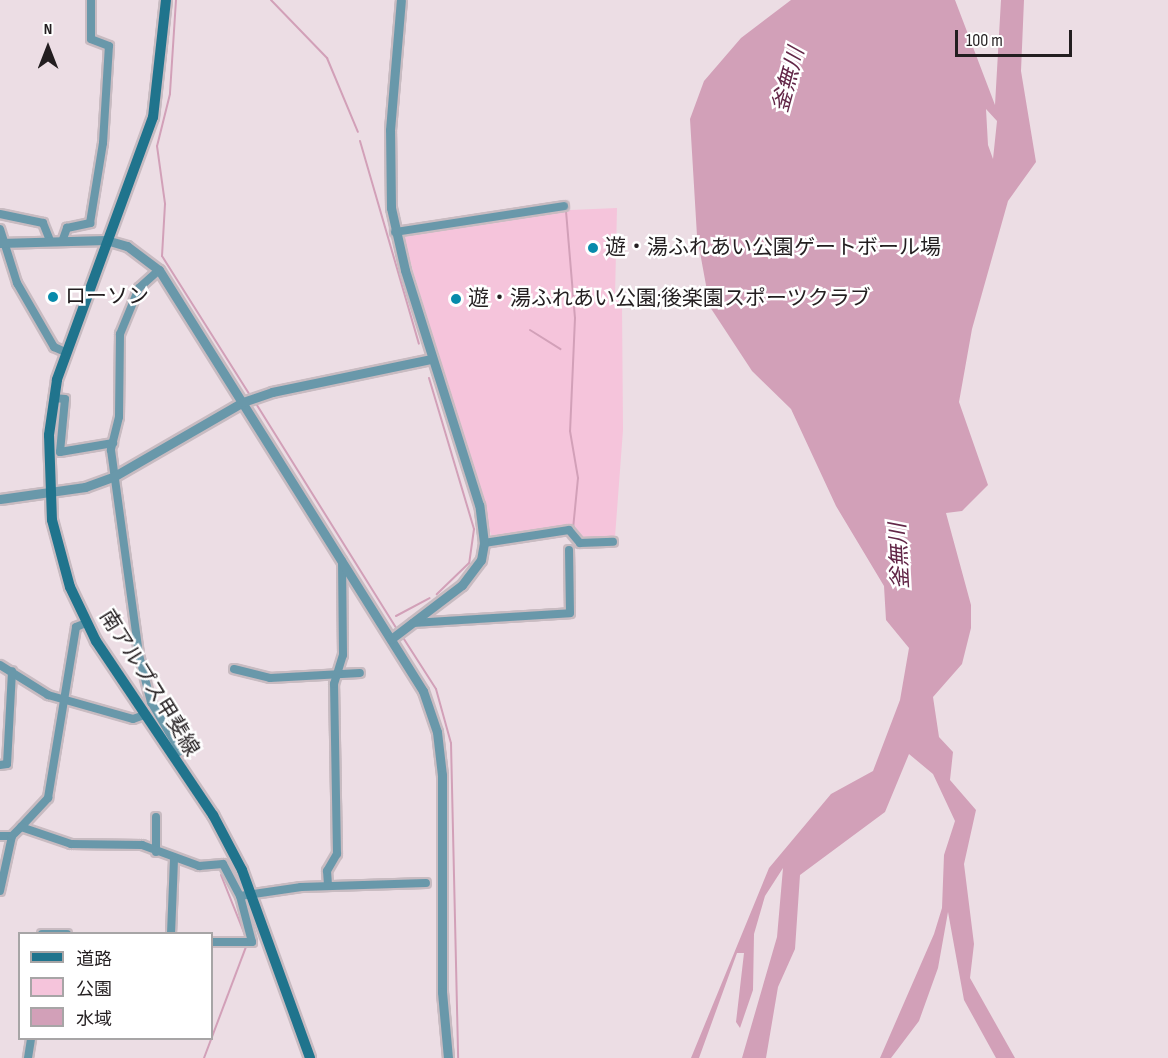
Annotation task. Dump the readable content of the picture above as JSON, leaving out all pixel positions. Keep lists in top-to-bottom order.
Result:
{
  "streets": {
    "main road": ["南アルプス甲斐線"]
  },
  "water": ["釜無川"],
  "places": ["遊・湯ふれあい公園ゲートボール場", "ローソン", "遊・湯ふれあい公園;後楽園スポーツクラブ"],
  "legend": ["道路", "公園", "水域"],
  "scale_bar": "100 m",
  "north": "top"
}
